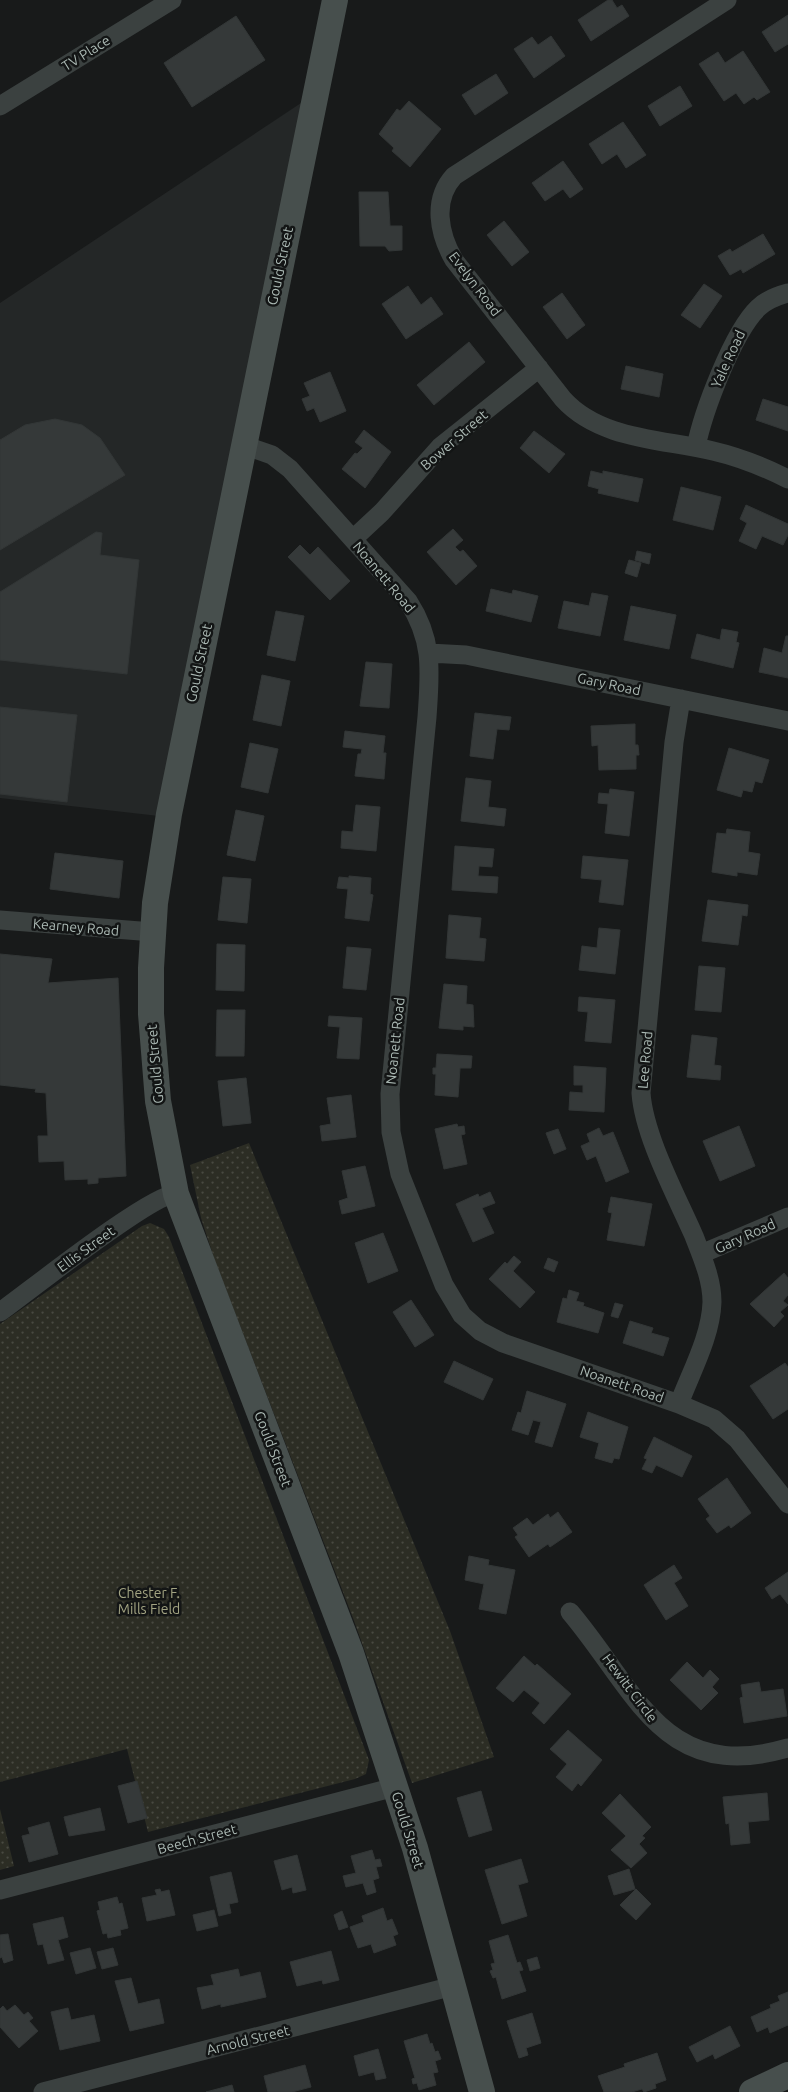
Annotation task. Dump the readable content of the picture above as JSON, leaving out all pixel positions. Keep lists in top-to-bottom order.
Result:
{
  "streets": {
    "main road": ["Gould Street"],
    "street": [
      "TV Place",
      "Evelyn Road",
      "Yale Road",
      "Bower Street",
      "Noanett Road",
      "Gary Road",
      "Kearney Road",
      "Lee Road",
      "Ellis Street",
      "Hewitt Circle",
      "Beech Street",
      "Arnold Street"
    ]
  },
  "crossings": [
    ["Gould Street", "Noanett Road"],
    ["Gould Street", "Kearney Road"],
    ["Gould Street", "Ellis Street"],
    ["Gould Street", "Beech Street"],
    ["Gould Street", "Arnold Street"],
    ["Evelyn Road", "Yale Road"],
    ["Evelyn Road", "Bower Street"],
    ["Bower Street", "Noanett Road"],
    ["Noanett Road", "Gary Road"],
    ["Noanett Road", "Lee Road"],
    ["Gary Road", "Lee Road"]
  ],
  "parks": ["Chester F. Mills Field"]
}
